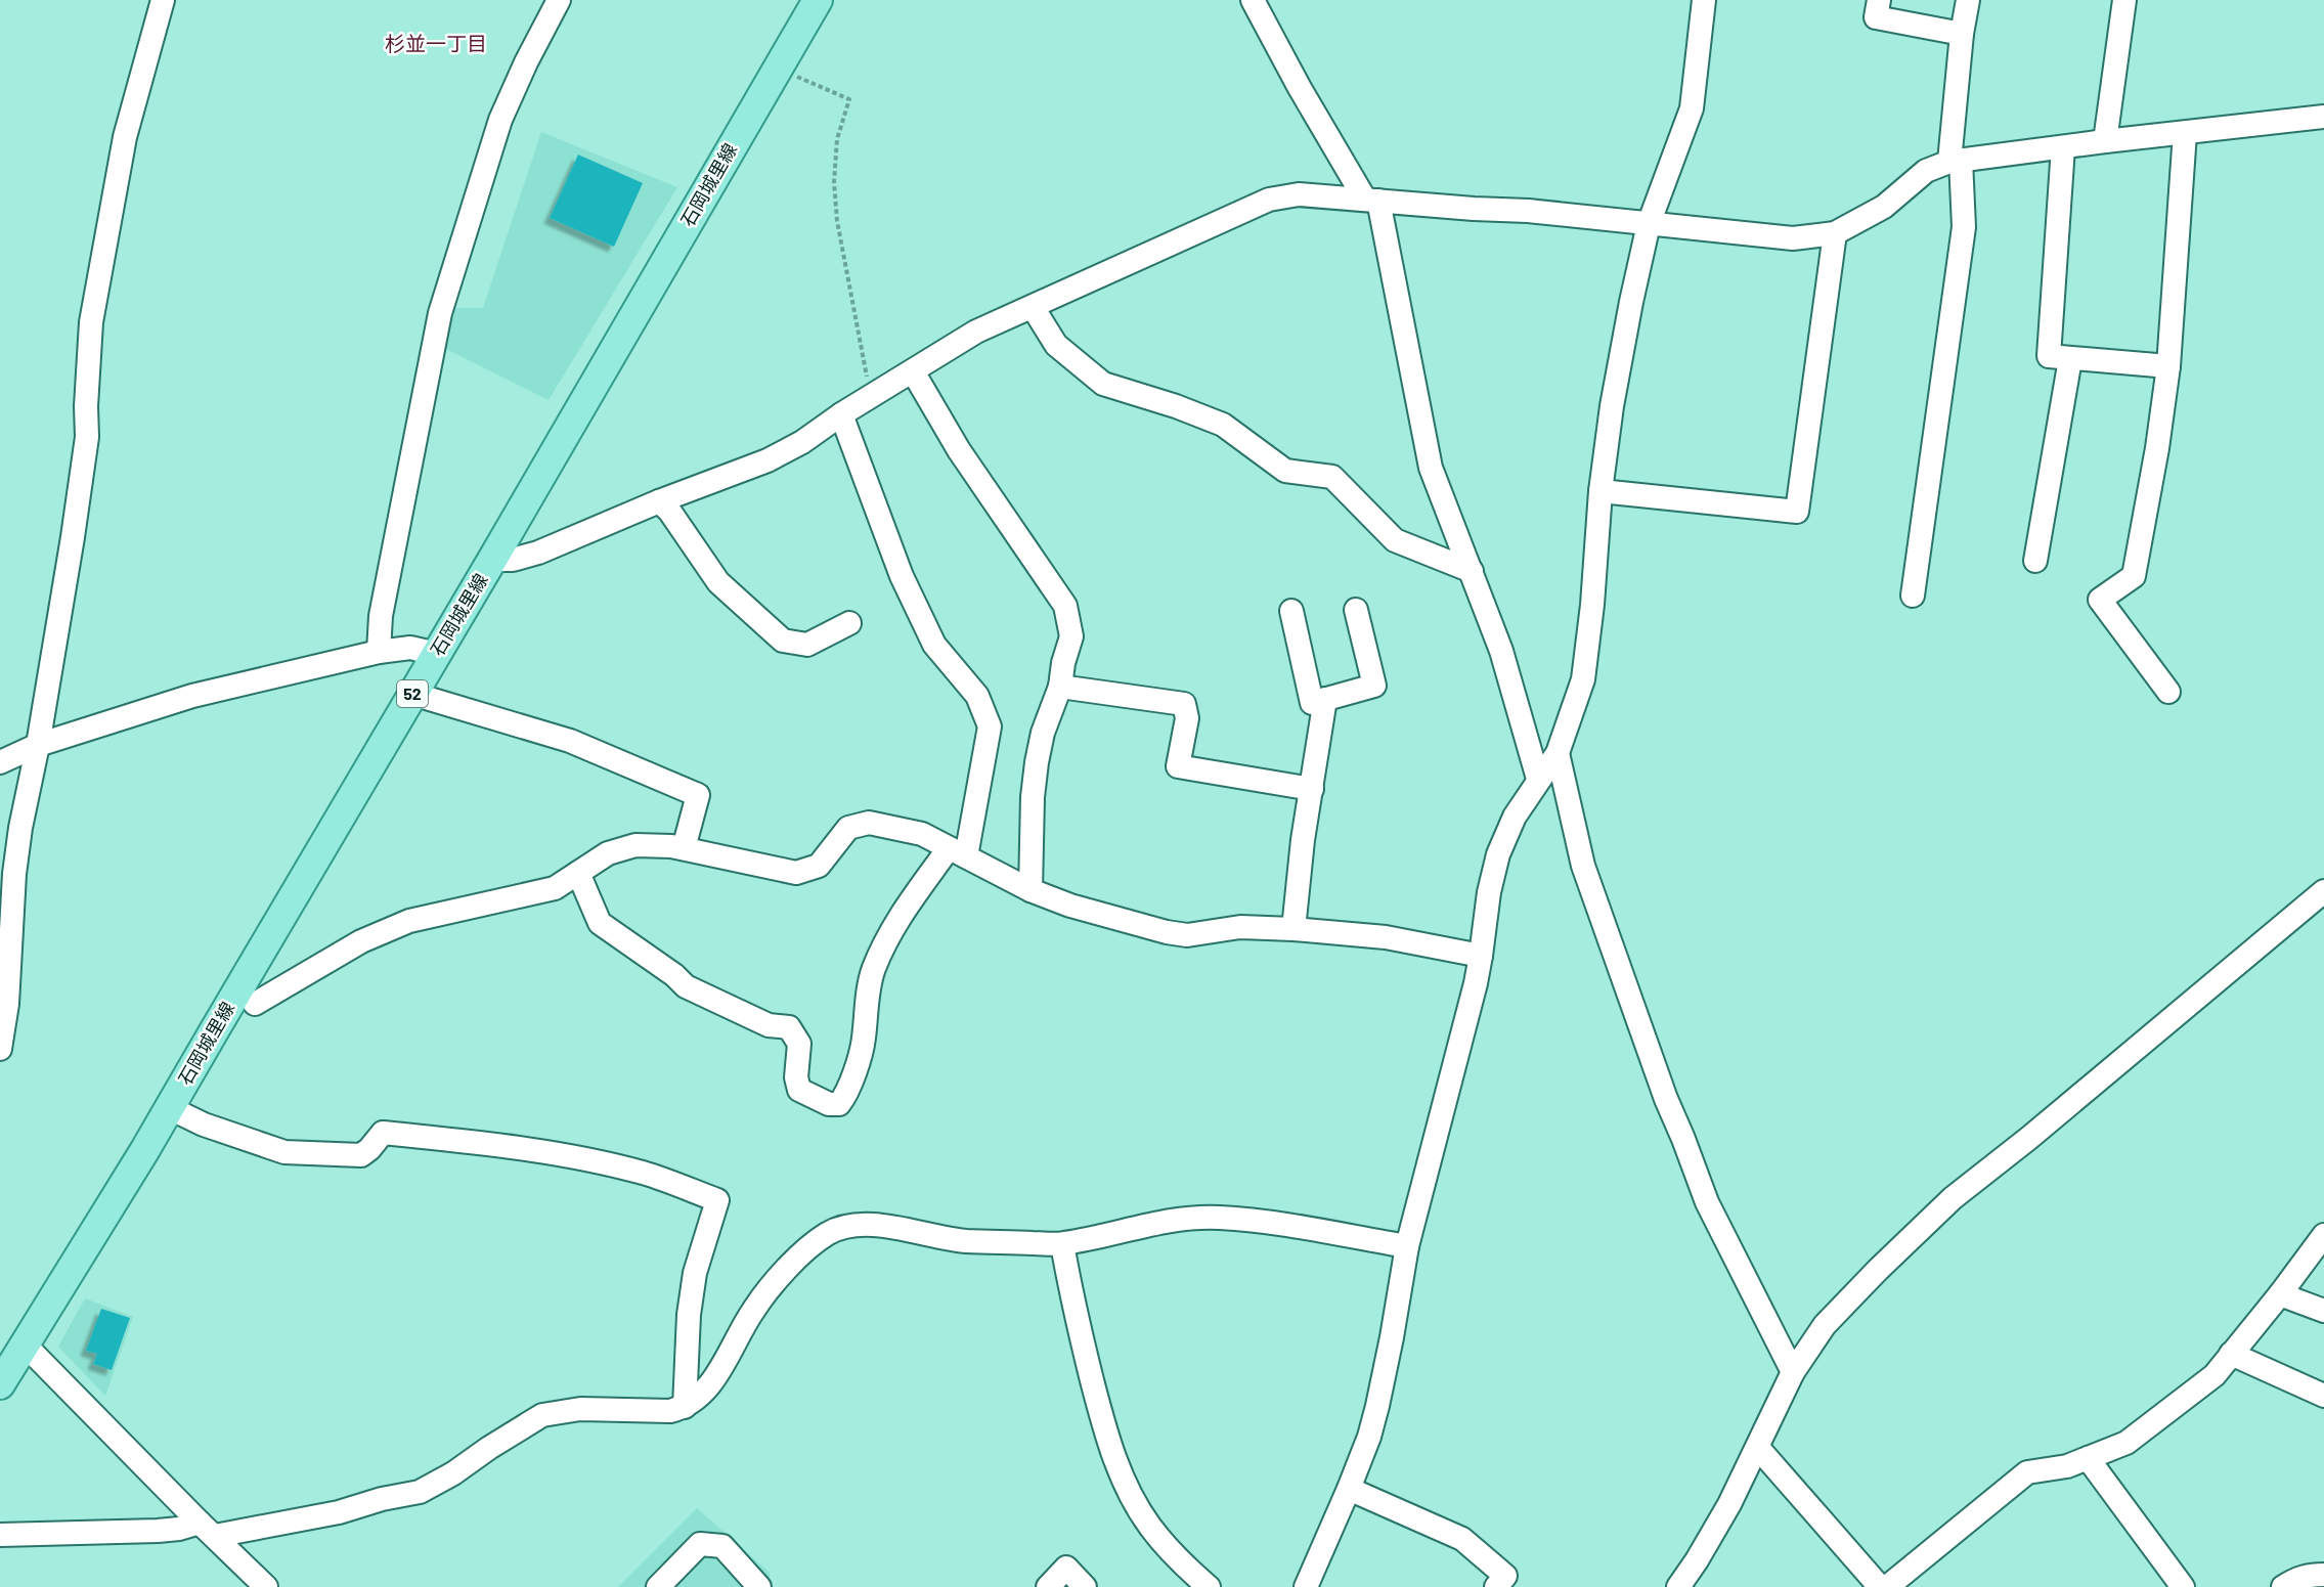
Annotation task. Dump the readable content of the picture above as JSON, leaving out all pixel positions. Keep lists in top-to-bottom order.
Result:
{
  "streets": {
    "main road": ["石岡城里線", "52"]
  },
  "districts": ["杉並一丁目"]
}
